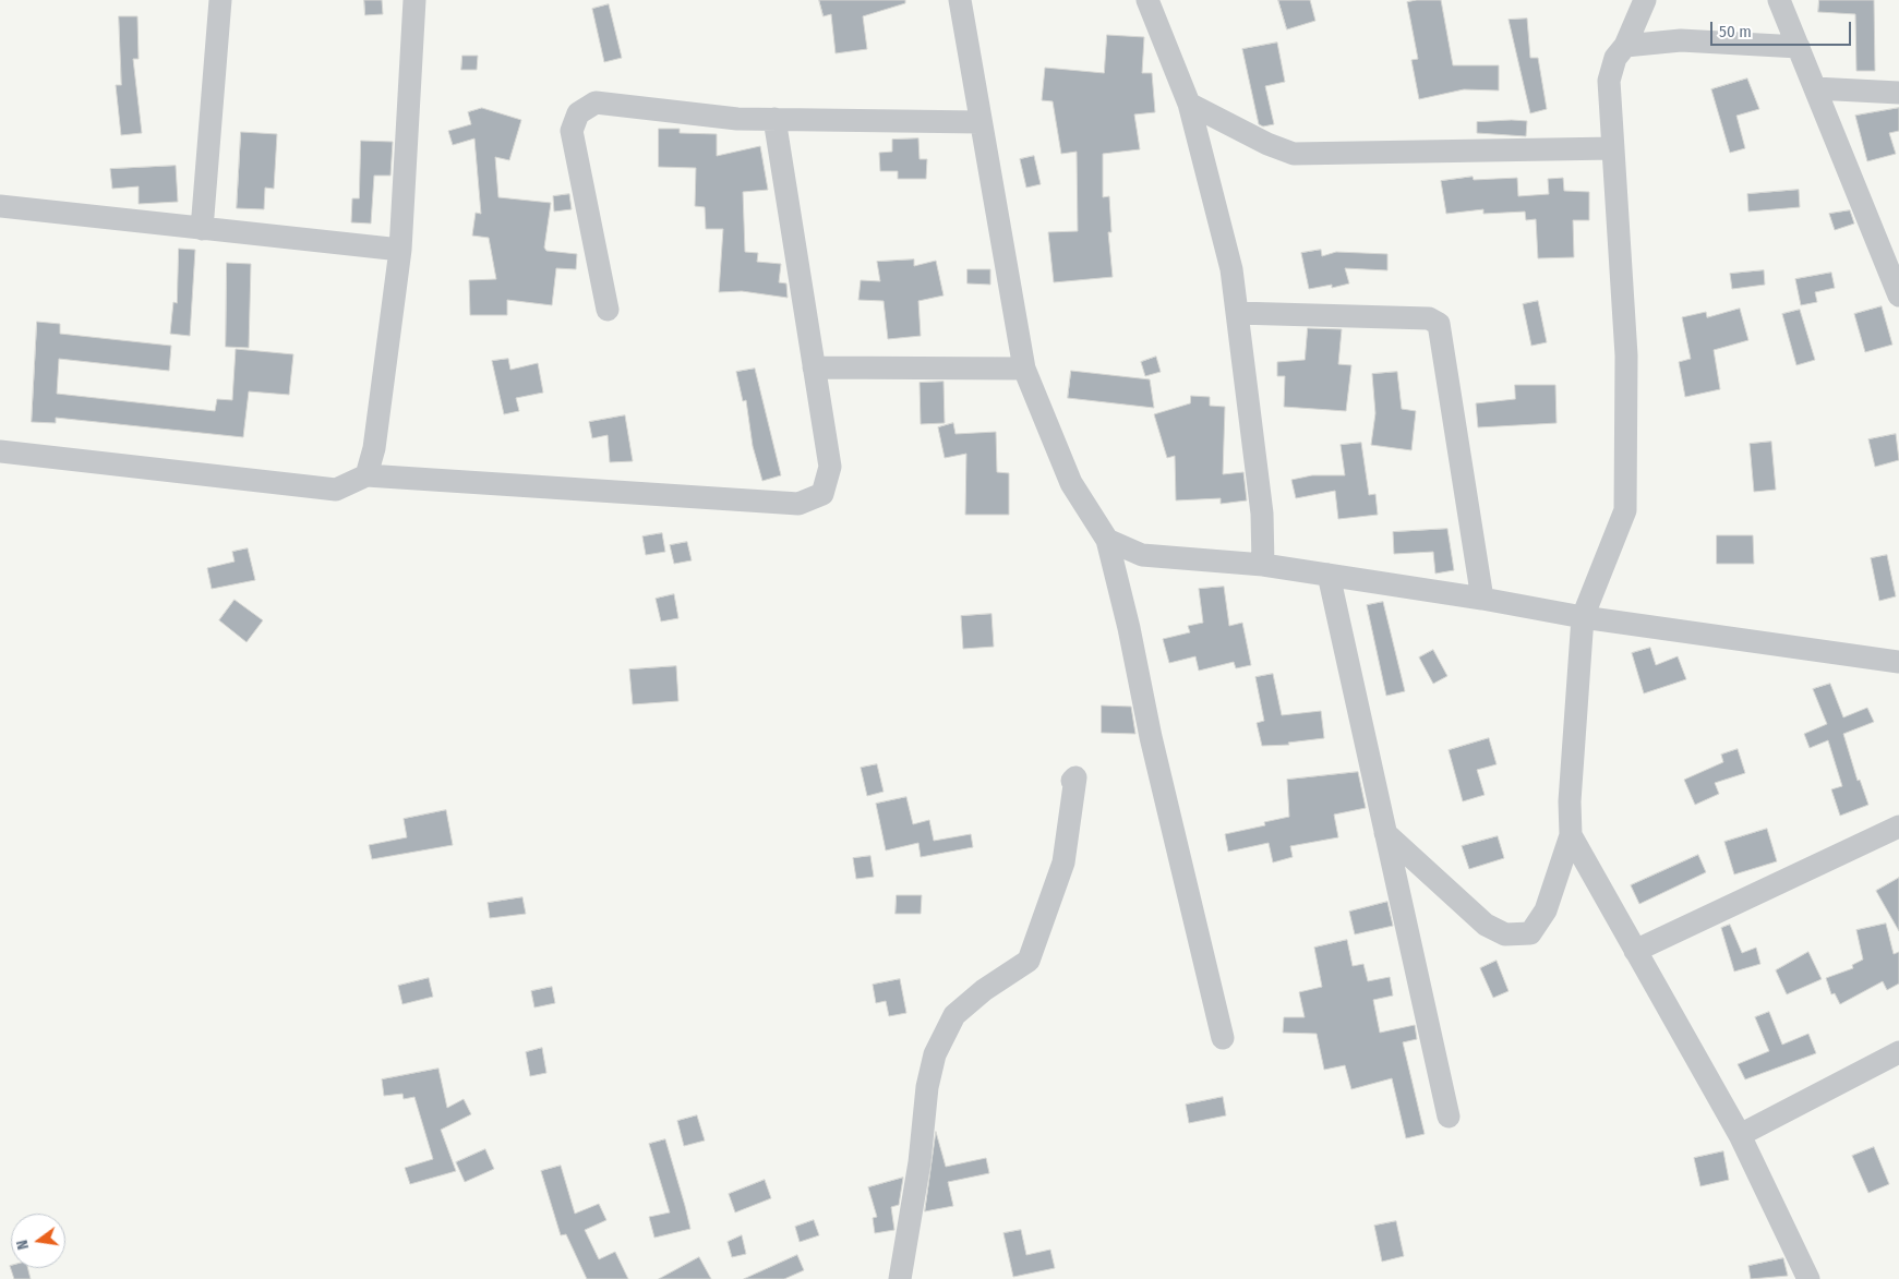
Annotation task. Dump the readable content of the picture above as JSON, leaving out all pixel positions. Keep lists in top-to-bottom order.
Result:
{
  "scale_bar": "50 m",
  "north": "left"
}
